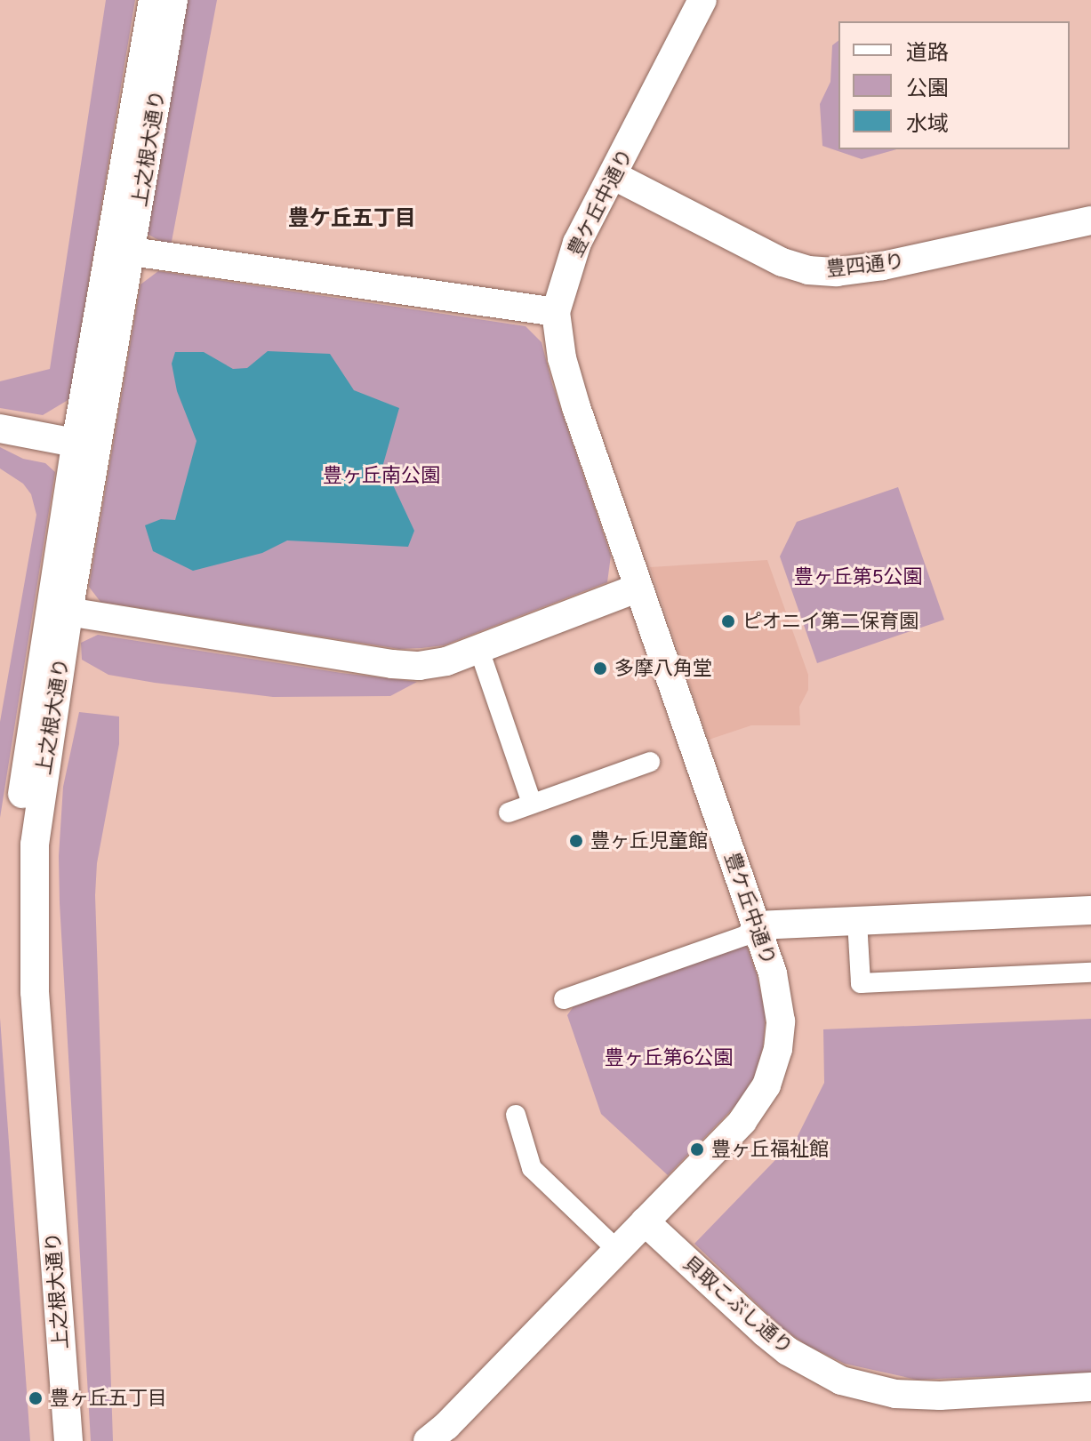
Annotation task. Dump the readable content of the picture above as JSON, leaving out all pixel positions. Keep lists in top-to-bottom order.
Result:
{
  "streets": {
    "street": [
      "上之根大通り",
      "豊ケ丘中通り",
      "豊四通り",
      "貝取こぶし通り"
    ]
  },
  "crossings": [
    ["豊ケ丘中通り", "豊四通り"],
    ["豊ケ丘中通り", "貝取こぶし通り"]
  ],
  "districts": ["豊ケ丘五丁目"],
  "parks": ["豊ヶ丘南公園", "豊ヶ丘第5公園", "豊ヶ丘第6公園"],
  "places": [
    "ピオニイ第二保育園",
    "多摩八角堂",
    "豊ヶ丘児童館",
    "豊ヶ丘福祉館",
    "豊ヶ丘五丁目"
  ],
  "legend": ["道路", "公園", "水域"]
}
